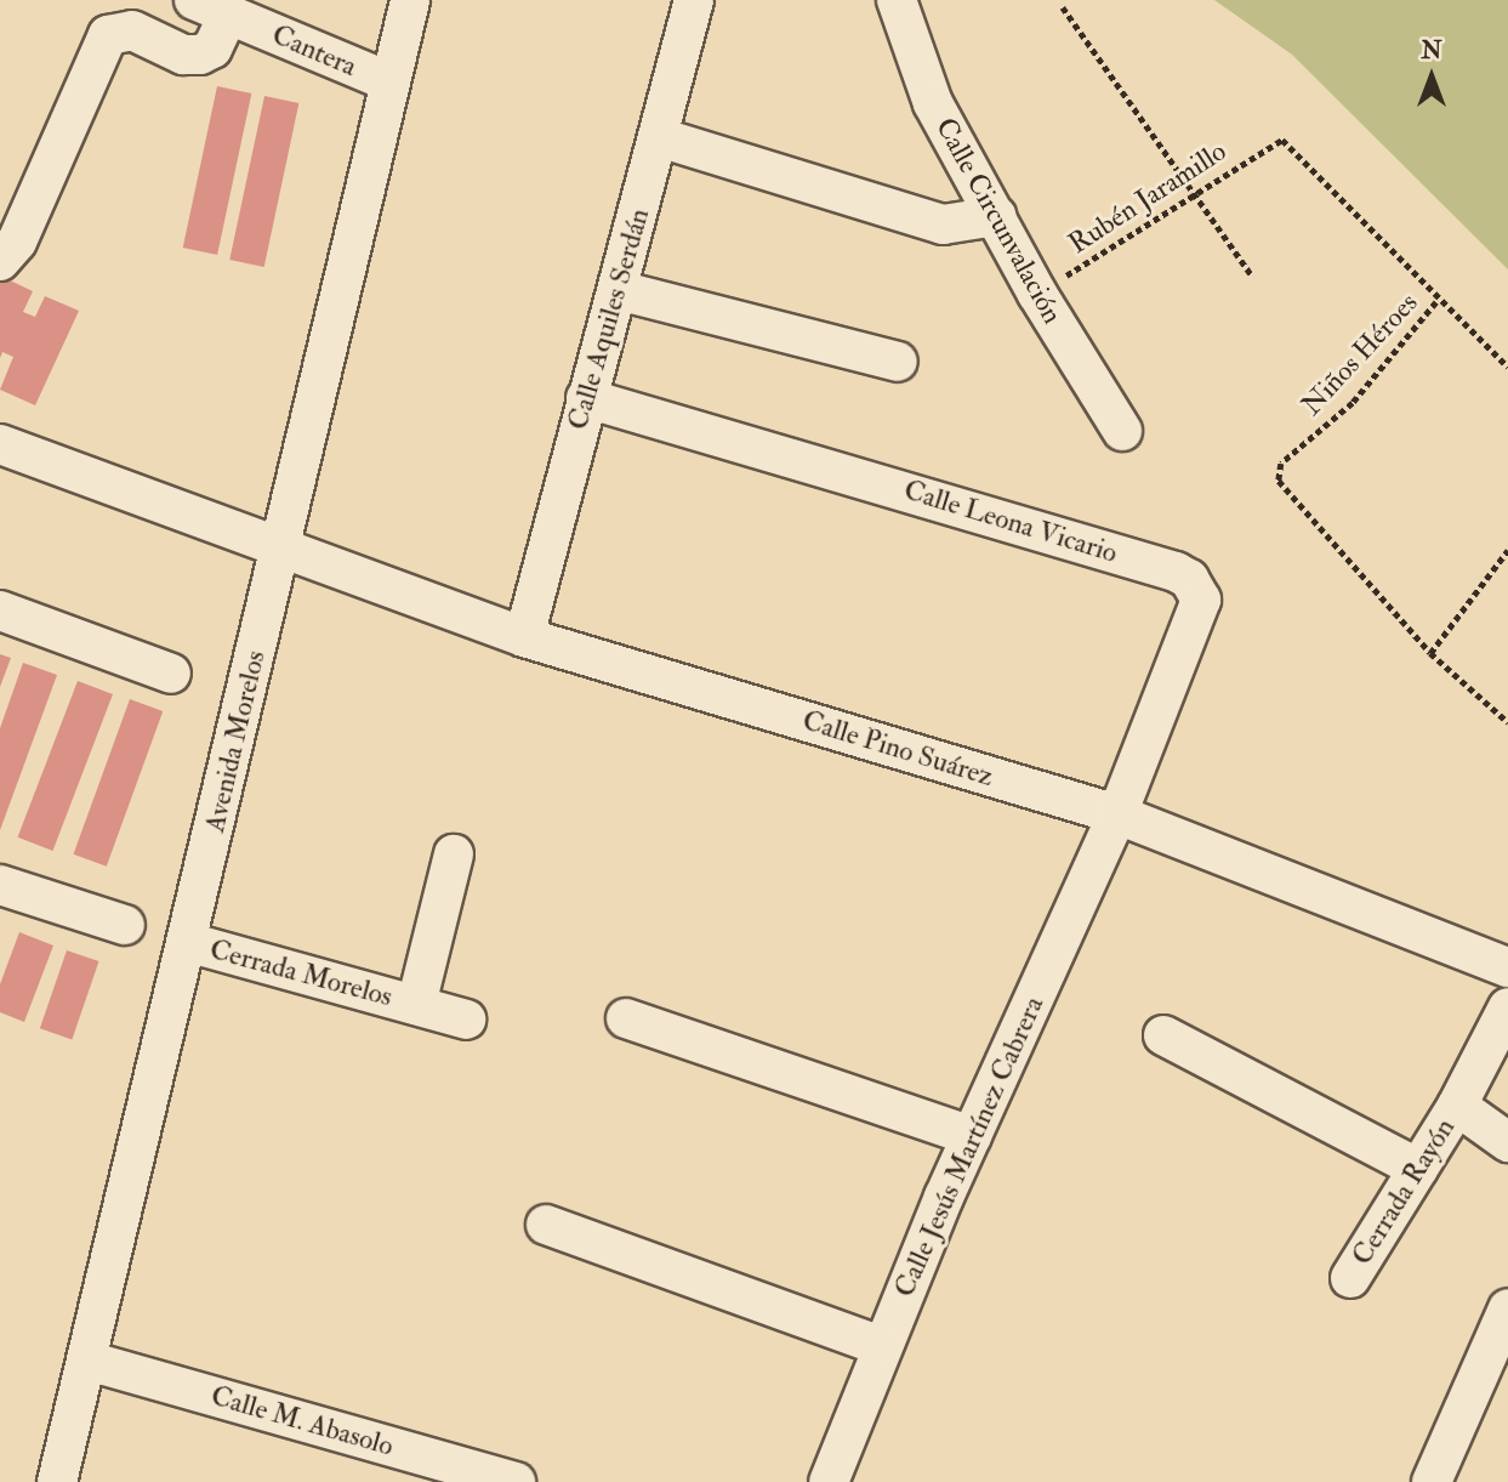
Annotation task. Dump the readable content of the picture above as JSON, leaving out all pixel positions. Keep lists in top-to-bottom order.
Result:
{
  "streets": {
    "street": [
      "Cantera",
      "Calle Circunvalación",
      "Calle Aquiles Serdán",
      "Calle Leona Vicario",
      "Avenida Morelos",
      "Calle Pino Suárez",
      "Cerrada Morelos",
      "Calle Jesús Martínez Cabrera",
      "Cerrada Rayón",
      "Calle M. Abasolo"
    ],
    "path": ["Rubén Jaramillo", "Niños Héroes"]
  },
  "crossings": [
    ["Cantera", "Avenida Morelos"],
    ["Rubén Jaramillo", "Calle Circunvalación"],
    ["Rubén Jaramillo", "Niños Héroes"],
    ["Calle Aquiles Serdán", "Calle Leona Vicario"],
    ["Calle Aquiles Serdán", "Calle Pino Suárez"],
    ["Calle Leona Vicario", "Calle Pino Suárez"],
    ["Calle Leona Vicario", "Calle Jesús Martínez Cabrera"],
    ["Avenida Morelos", "Calle Pino Suárez"],
    ["Avenida Morelos", "Cerrada Morelos"],
    ["Avenida Morelos", "Calle M. Abasolo"],
    ["Calle Pino Suárez", "Calle Jesús Martínez Cabrera"]
  ],
  "north": "top"
}
